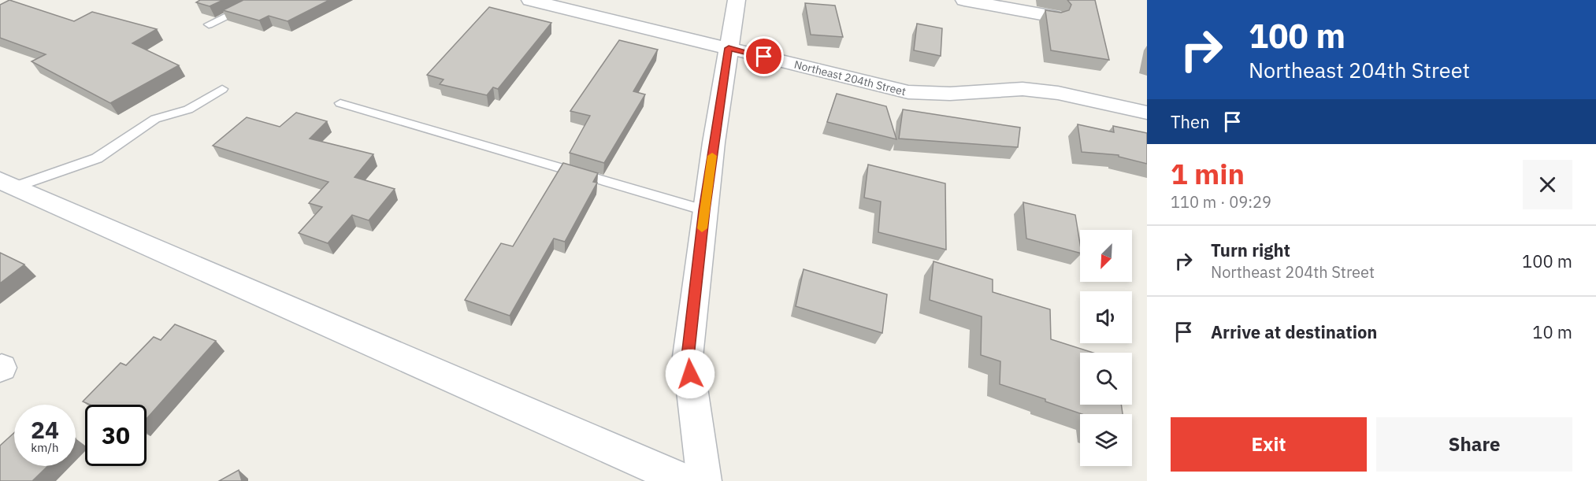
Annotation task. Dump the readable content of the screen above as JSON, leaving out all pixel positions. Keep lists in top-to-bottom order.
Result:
{
  "streets": {
    "street": ["Northeast 204th Street"]
  },
  "north": "bottom left",
  "page": {
    "turn": ["100 m", "Northeast 204th Street"],
    "then": "Then",
    "heading": ["1 min", "110 m · 09:29"],
    "list": [
      {
        "name": "Turn right",
        "note": "Northeast 204th Street",
        "value": "100 m"
      },
      {
        "name": "Arrive at destination",
        "value": "10 m"
      }
    ],
    "speed": "24 km/h",
    "limit": "30",
    "buttons": ["Exit", "Share"]
  }
}
